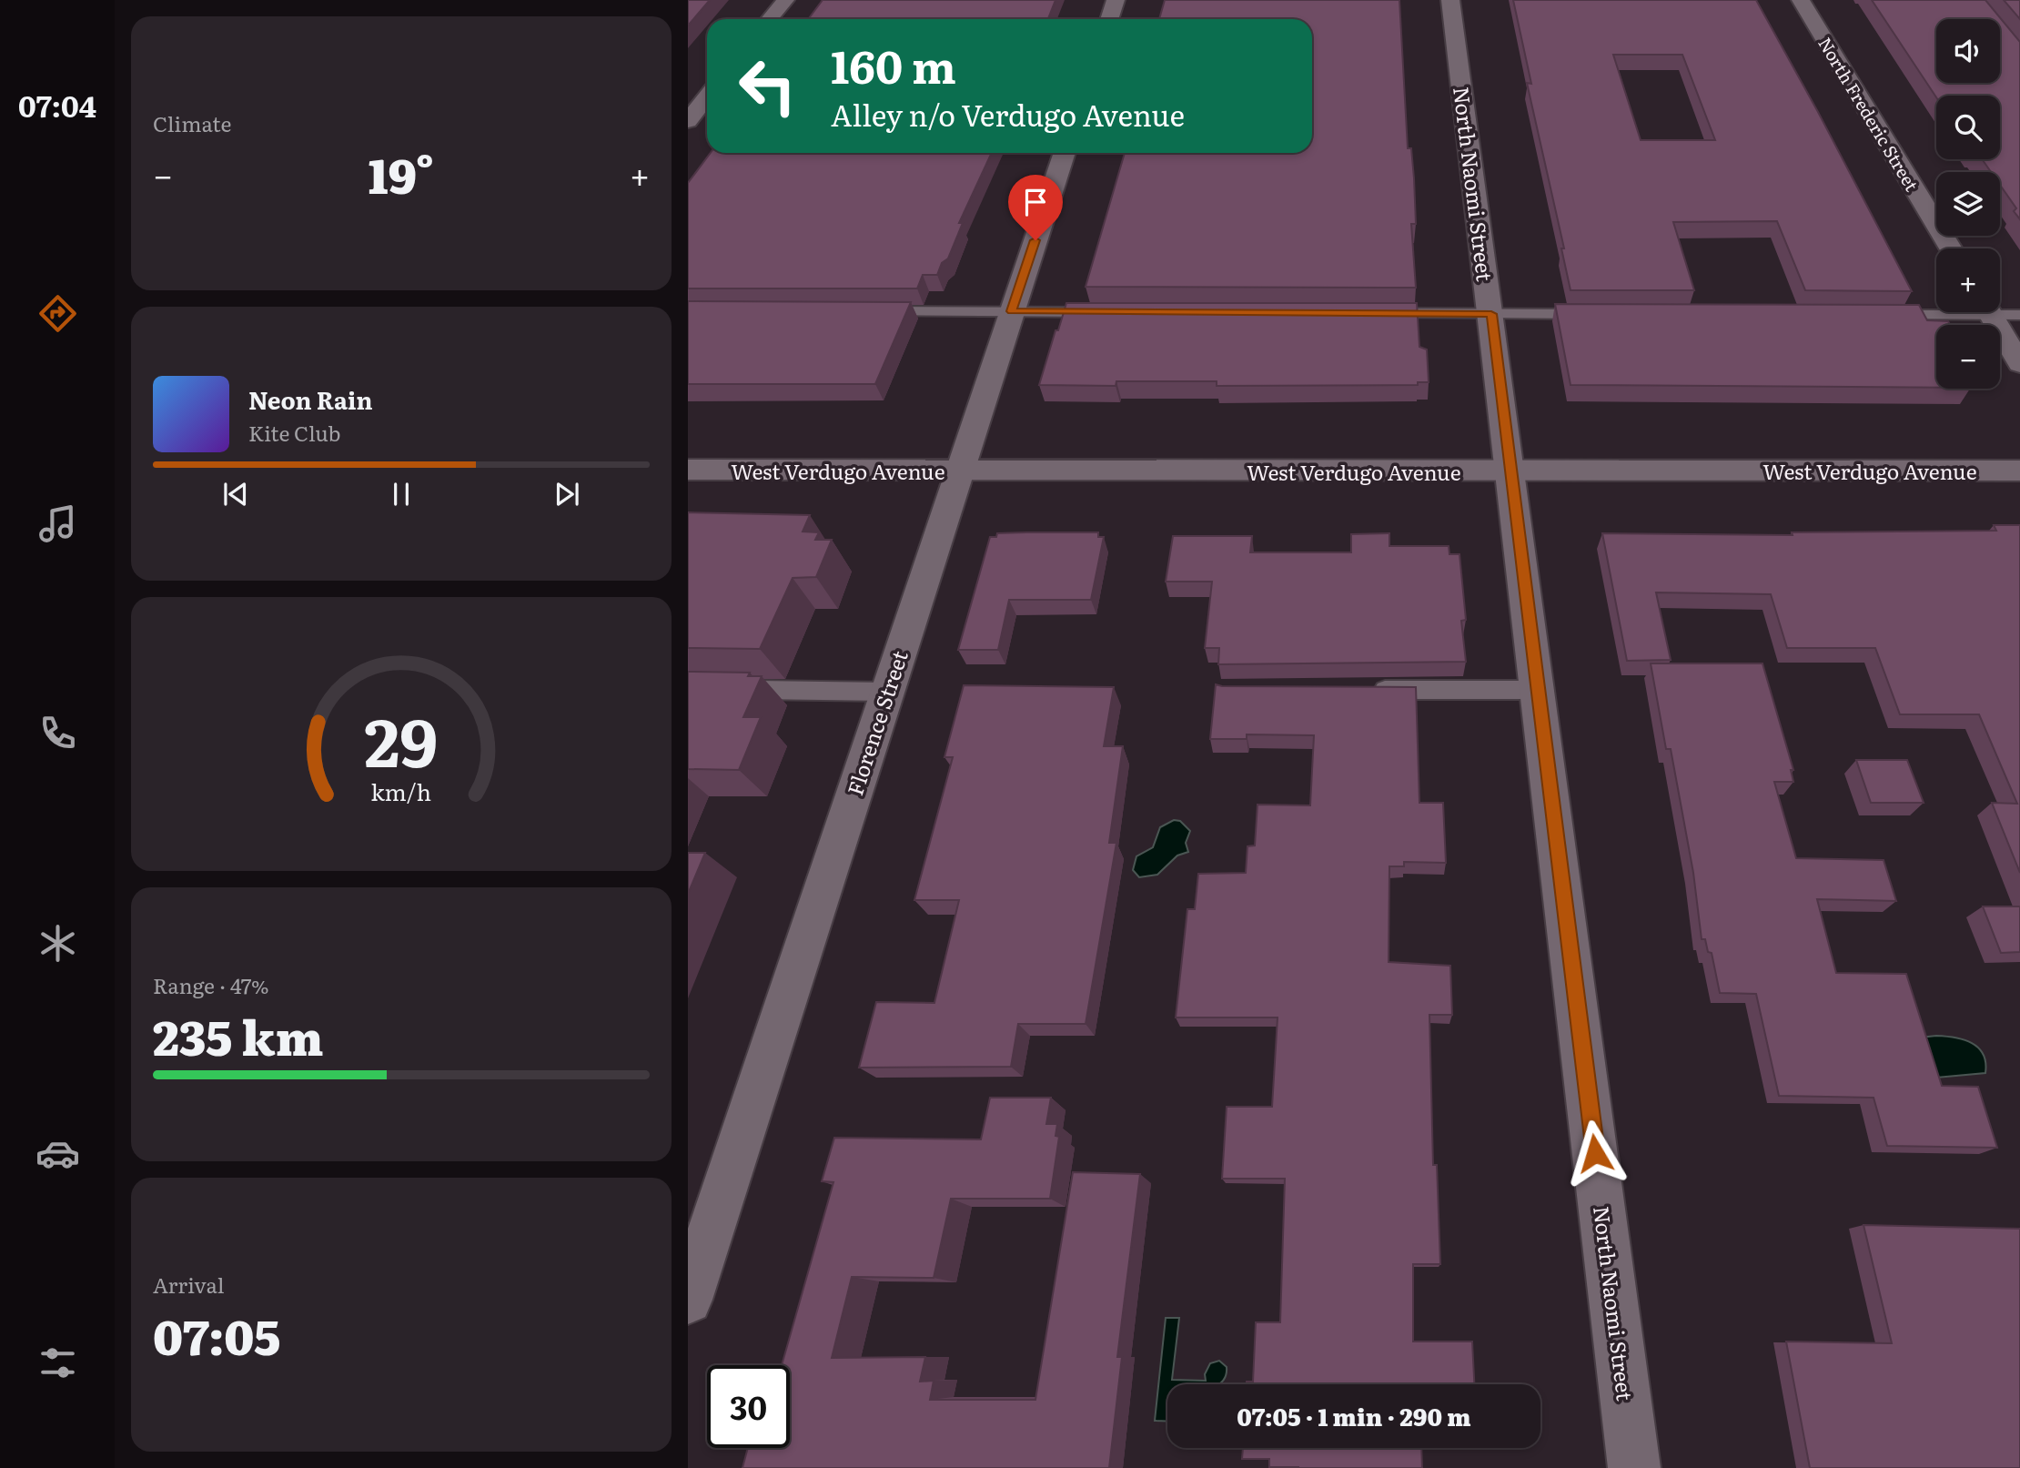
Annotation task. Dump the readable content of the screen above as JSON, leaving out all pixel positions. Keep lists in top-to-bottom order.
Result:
{
  "streets": {
    "street": [
      "North Frederic Street",
      "North Naomi Street",
      "West Verdugo Avenue",
      "Florence Street"
    ]
  },
  "crossings": [
    ["North Naomi Street", "West Verdugo Avenue"],
    ["West Verdugo Avenue", "Florence Street"]
  ],
  "page": {
    "tabs": "07:04",
    "tile": [
      "Climate",
      ["Range · 47%", "235 km"],
      ["Arrival", "07:05"]
    ],
    "map_buttons": ["+", "−"],
    "turn": ["160 m", "Alley n/o Verdugo Avenue"],
    "heat": ["−", "19°", "+"],
    "song": ["Neon Rain", "Kite Club"],
    "limit": "30",
    "trip": "07:05 · 1 min · 290 m",
    "gauge": ["29", "km/h"]
  }
}
